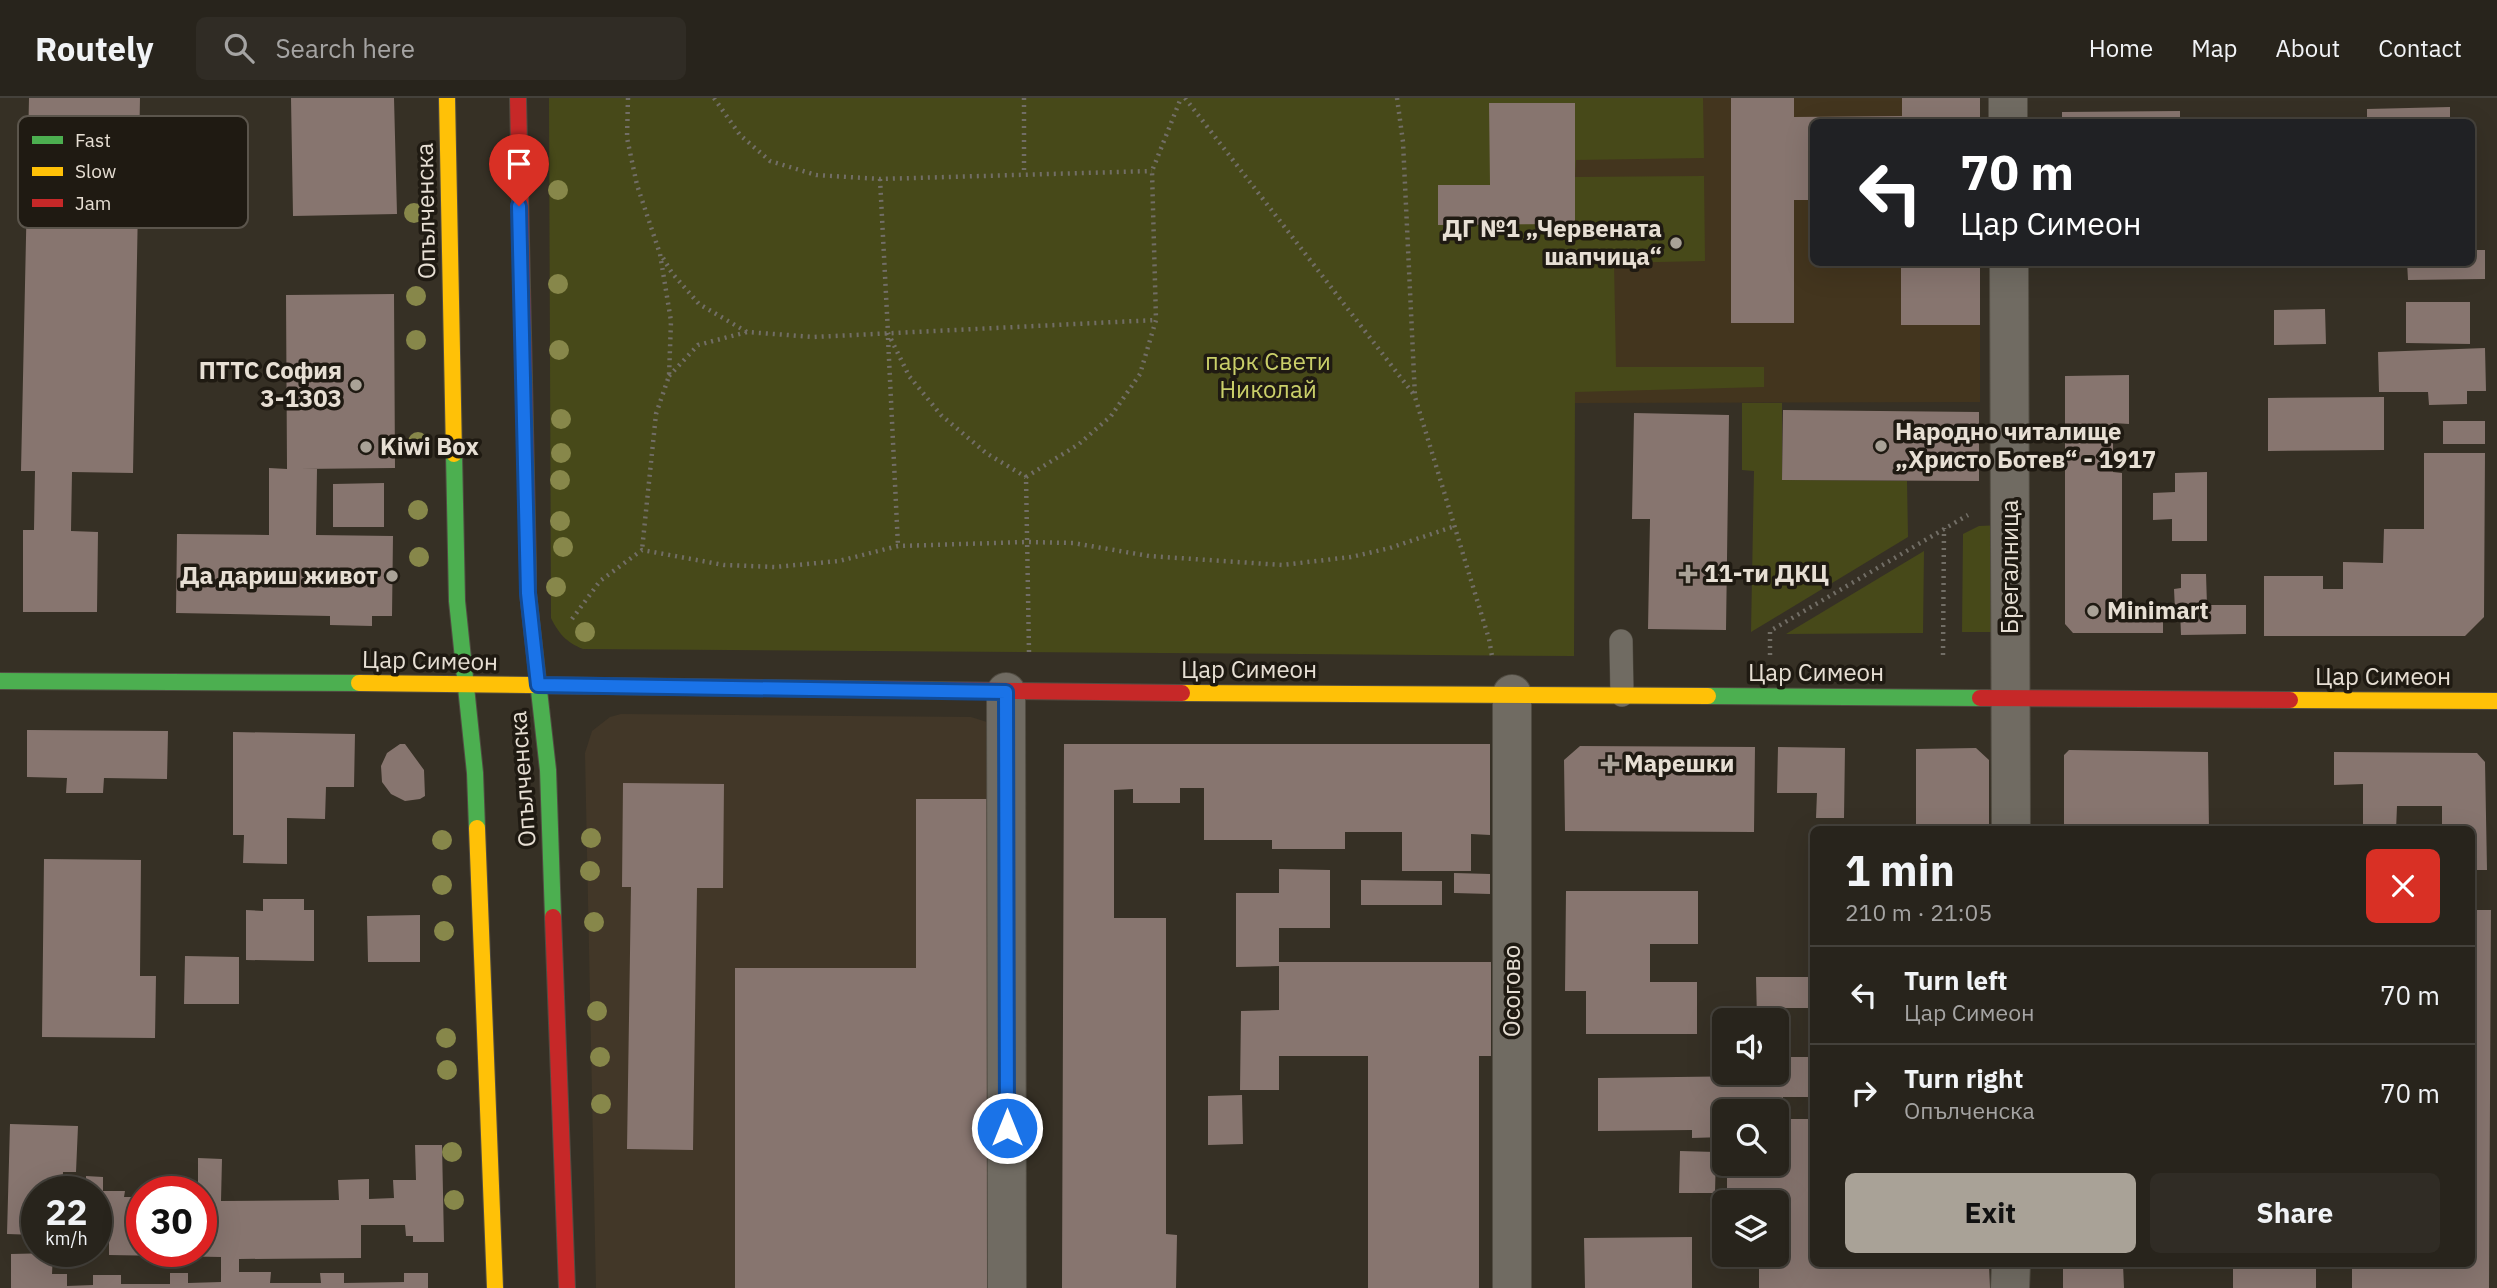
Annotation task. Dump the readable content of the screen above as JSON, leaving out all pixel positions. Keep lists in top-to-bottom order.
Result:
{
  "streets": {
    "street": [
      "Опълченска",
      "Брегалница",
      "Цар Симеон",
      "Осогово"
    ]
  },
  "crossings": [
    ["Опълченска", "Цар Симеон"],
    ["Брегалница", "Цар Симеон"],
    ["Цар Симеон", "Осогово"]
  ],
  "parks": ["парк Свети Николай"],
  "places": {
    "other": [
      "ДГ №1 „Червената шапчица“",
      "ПТТС София 3-1303",
      "Народно читалище „Христо Ботев“ - 1917",
      "Kiwi Box",
      "Да дариш живот",
      "Minimart"
    ],
    "health": ["11-ти ДКЦ", "Марешки"]
  },
  "legend": ["Fast", "Slow", "Jam"],
  "page": {
    "header": "Routely",
    "search": "Search here",
    "nav": [
      "Home",
      "Map",
      "About",
      "Contact"
    ],
    "turn": ["70 m", "Цар Симеон"],
    "heading": ["1 min", "210 m · 21:05"],
    "list": [
      {
        "name": "Turn left",
        "note": "Цар Симеон",
        "value": "70 m"
      },
      {
        "name": "Turn right",
        "note": "Опълченска",
        "value": "70 m"
      }
    ],
    "buttons": ["Exit", "Share"],
    "speed": "22 km/h",
    "limit": "30"
  }
}
